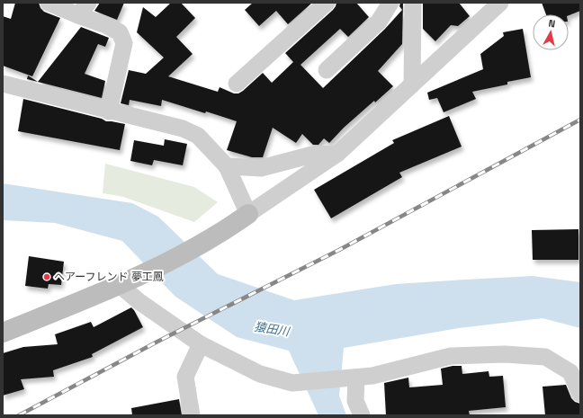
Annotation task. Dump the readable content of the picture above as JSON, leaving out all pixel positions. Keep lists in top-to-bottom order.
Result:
{
  "water": ["猿田川"],
  "places": ["ヘアーフレンド 夢工鳳"],
  "north": "top"
}
